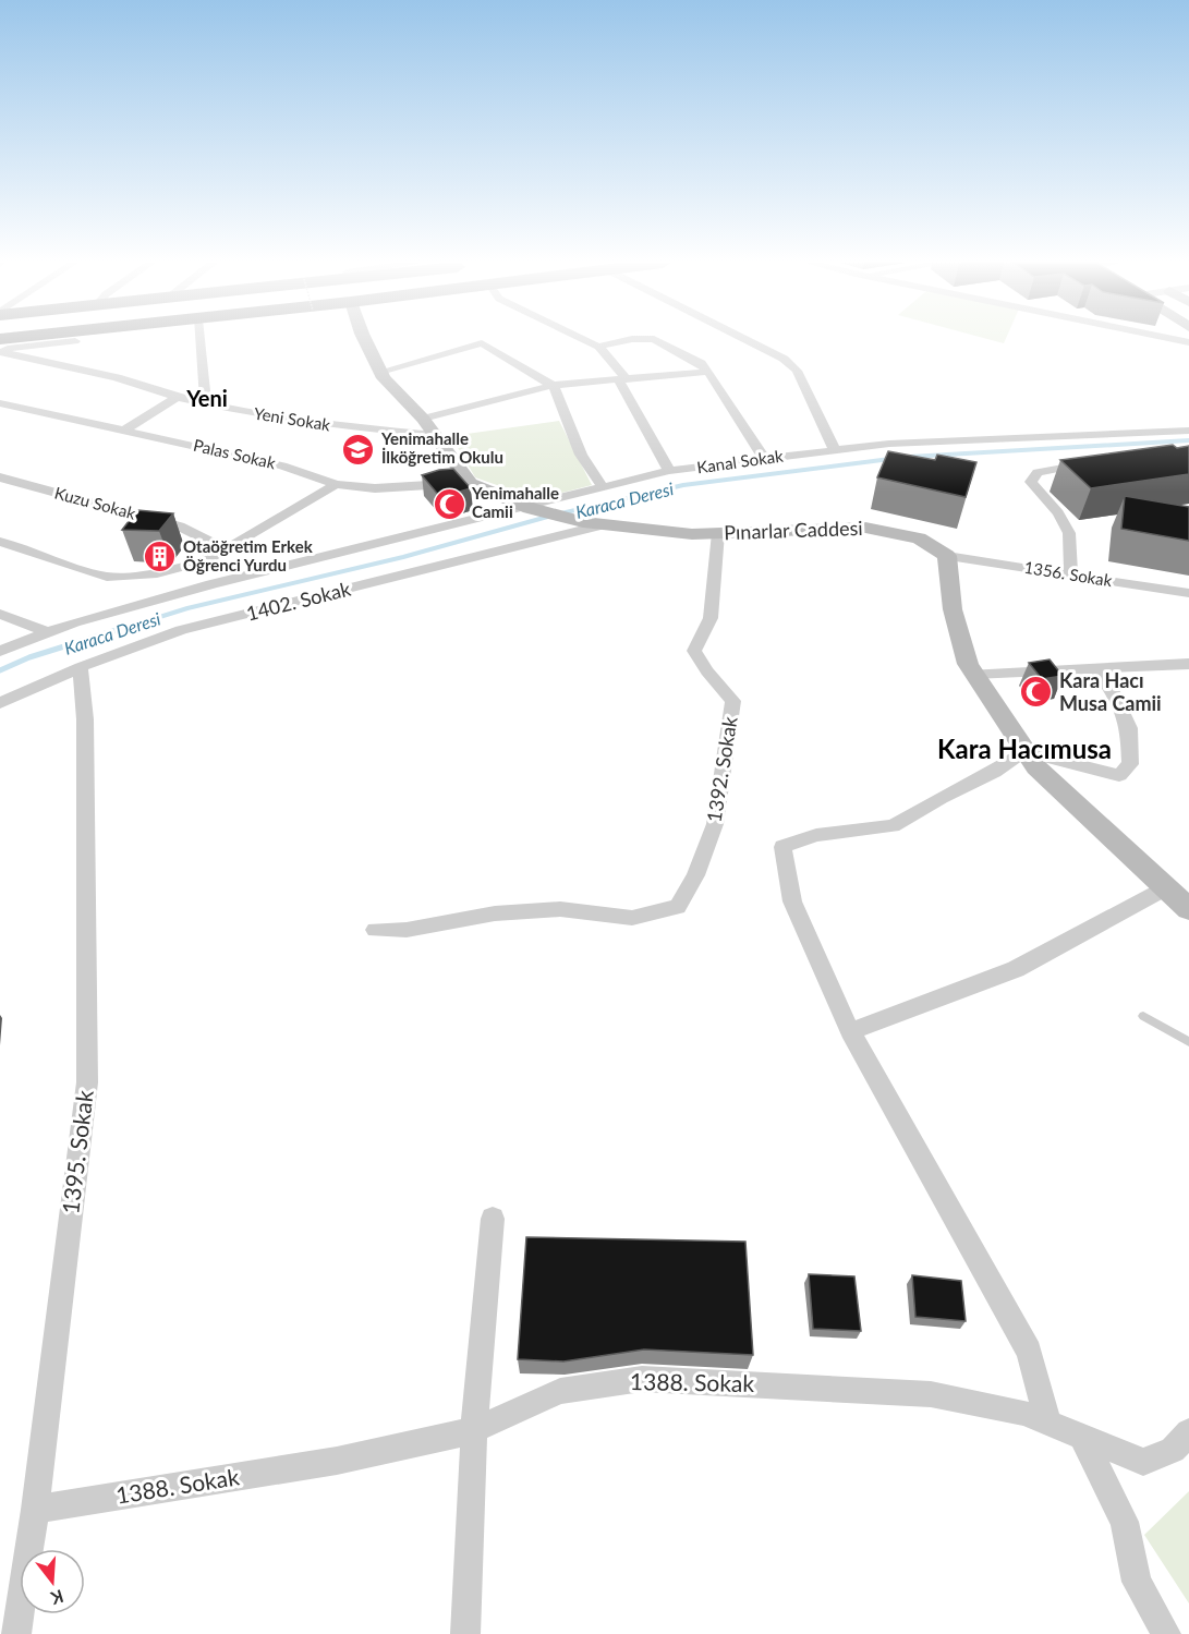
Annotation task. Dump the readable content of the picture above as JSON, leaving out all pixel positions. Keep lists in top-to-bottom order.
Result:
{
  "streets": {
    "street": [
      "Yeni Sokak",
      "Palas Sokak",
      "Kanal Sokak",
      "Kuzu Sokak",
      "Pınarlar Caddesi",
      "1356. Sokak",
      "1402. Sokak",
      "1392. Sokak",
      "1395. Sokak",
      "1388. Sokak"
    ]
  },
  "crossings": [
    ["Palas Sokak", "Pınarlar Caddesi"],
    ["Kanal Sokak", "Pınarlar Caddesi"],
    ["Pınarlar Caddesi", "1356. Sokak"],
    ["Pınarlar Caddesi", "1402. Sokak"],
    ["Pınarlar Caddesi", "1392. Sokak"],
    ["1402. Sokak", "1395. Sokak"],
    ["1395. Sokak", "1388. Sokak"]
  ],
  "districts": ["Yeni", "Kara Hacımusa"],
  "water": ["Karaca Deresi"],
  "places": {
    "school or university": ["Yenimahalle İlköğretim Okulu"],
    "mosque": ["Yenimahalle Camii", "Kara Hacı Musa Camii"],
    "building": ["Otaöğretim Erkek Öğrenci Yurdu"]
  },
  "north": "bottom"
}
